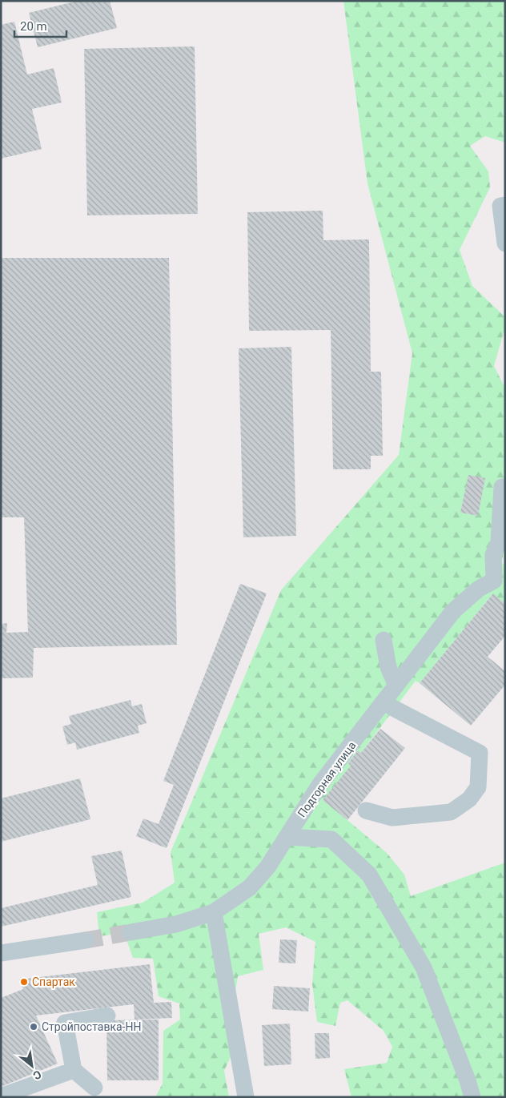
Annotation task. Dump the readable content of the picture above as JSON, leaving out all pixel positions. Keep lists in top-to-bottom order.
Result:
{
  "streets": {
    "street": ["Подгорная улица"]
  },
  "places": ["Спартак", "Стройпоставка-НН"],
  "scale_bar": "20 m",
  "north": "bottom right"
}
